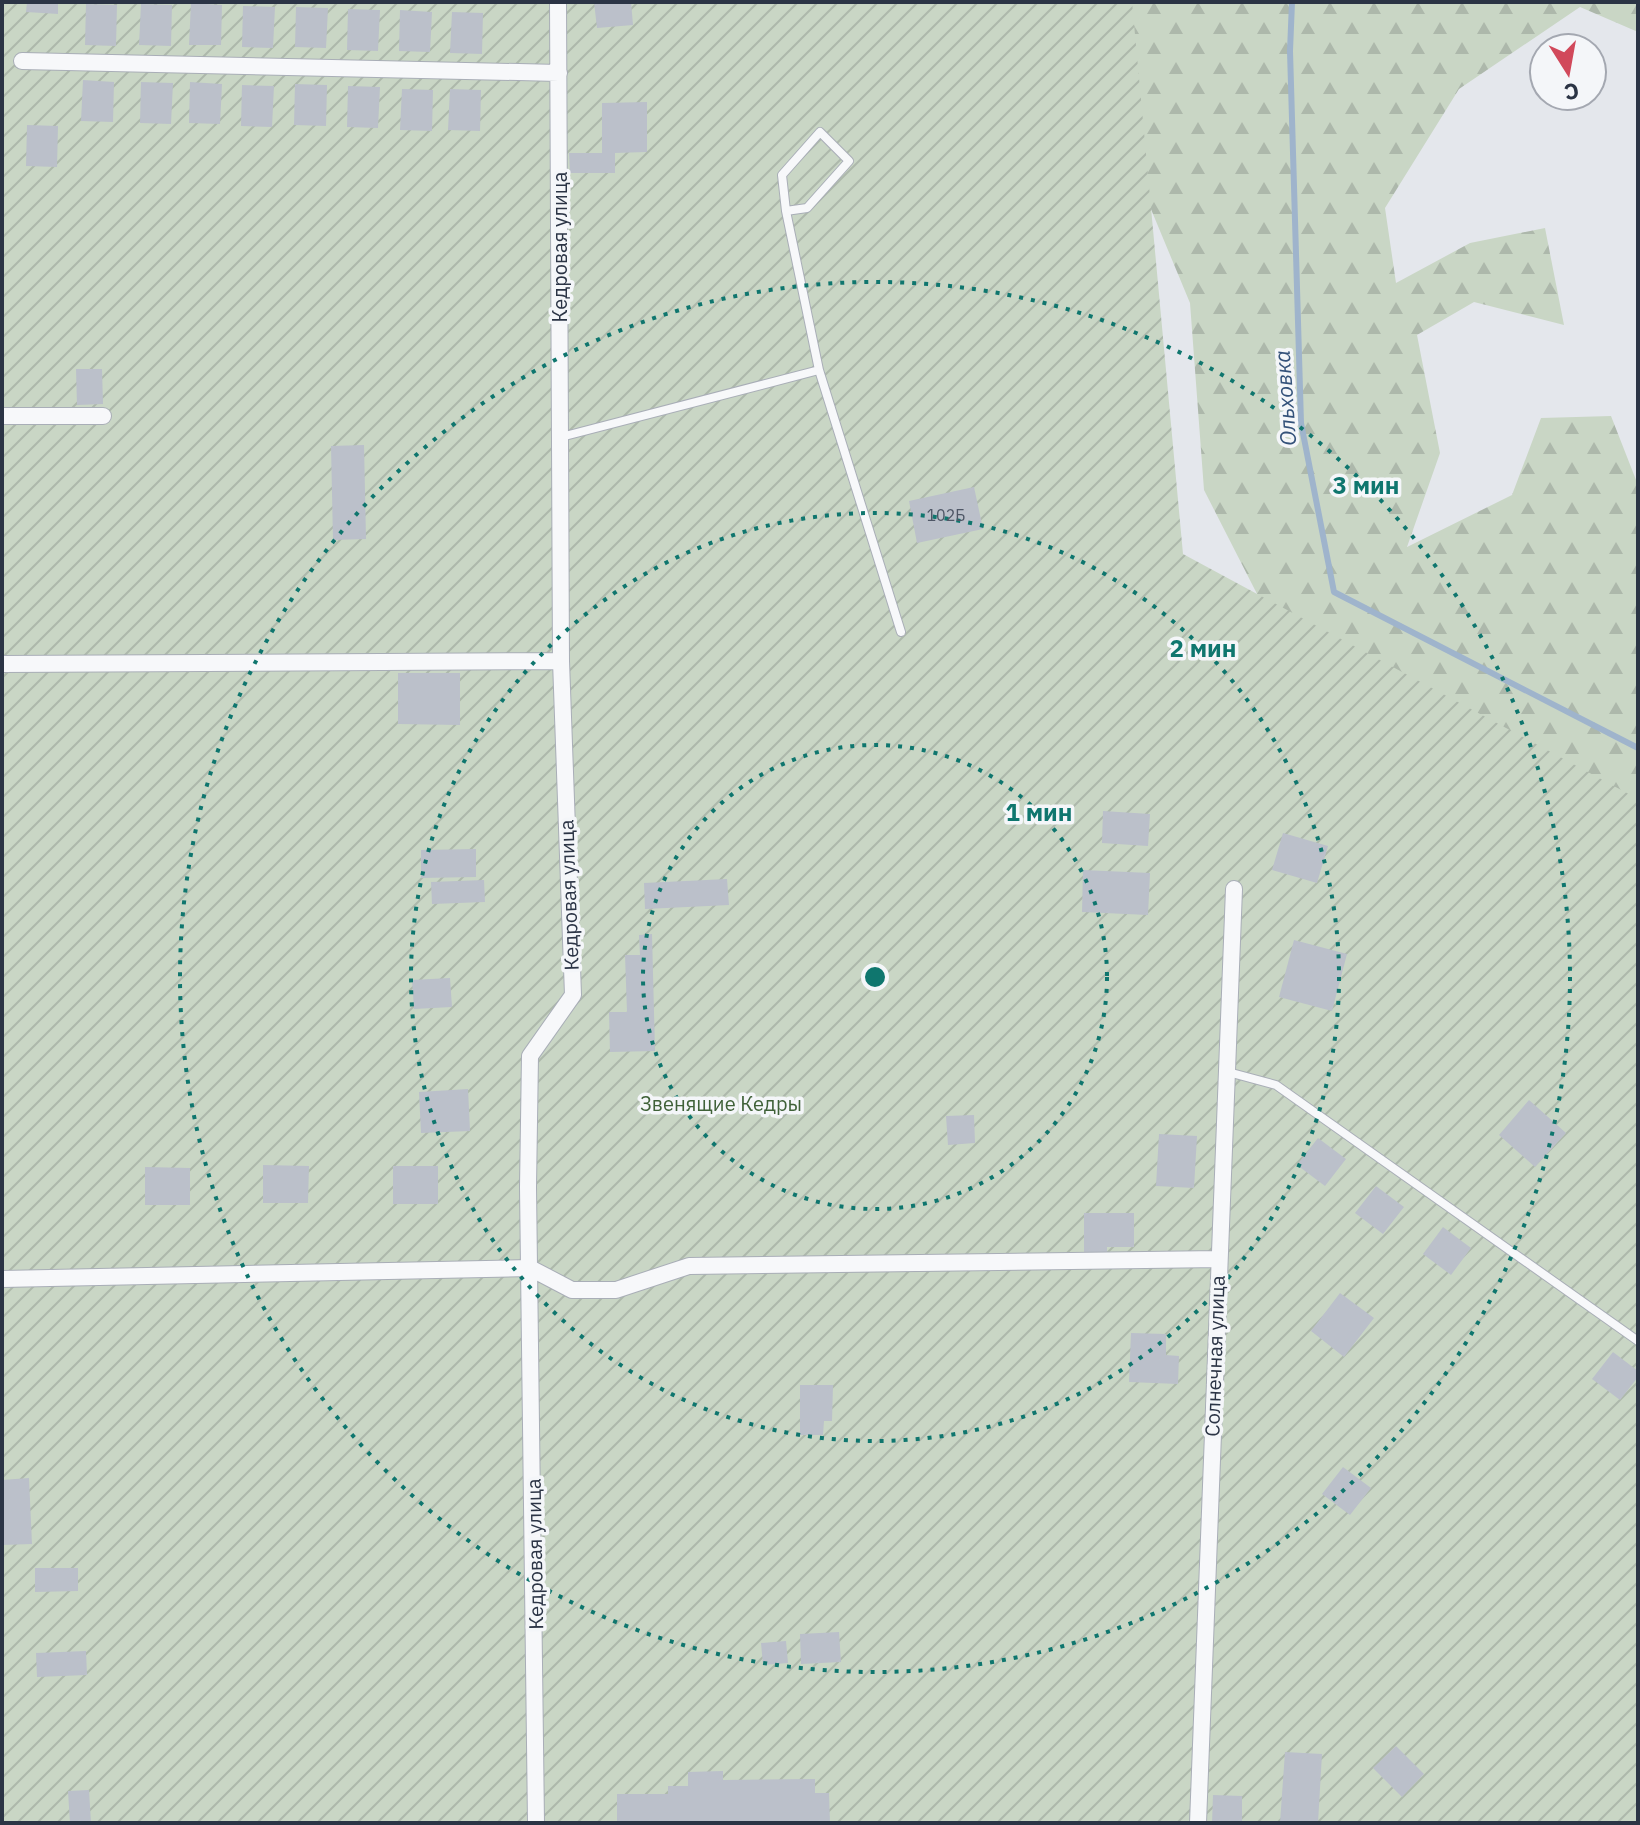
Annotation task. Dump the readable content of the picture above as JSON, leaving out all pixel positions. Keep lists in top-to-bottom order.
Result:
{
  "streets": {
    "street": ["Кедровая улица", "Солнечная улица"]
  },
  "water": ["Ольховка"],
  "parks": ["Звенящие Кедры"],
  "house_numbers": ["102Б"],
  "north": "bottom",
  "rings": ["3 мин", "2 мин", "1 мин"]
}
